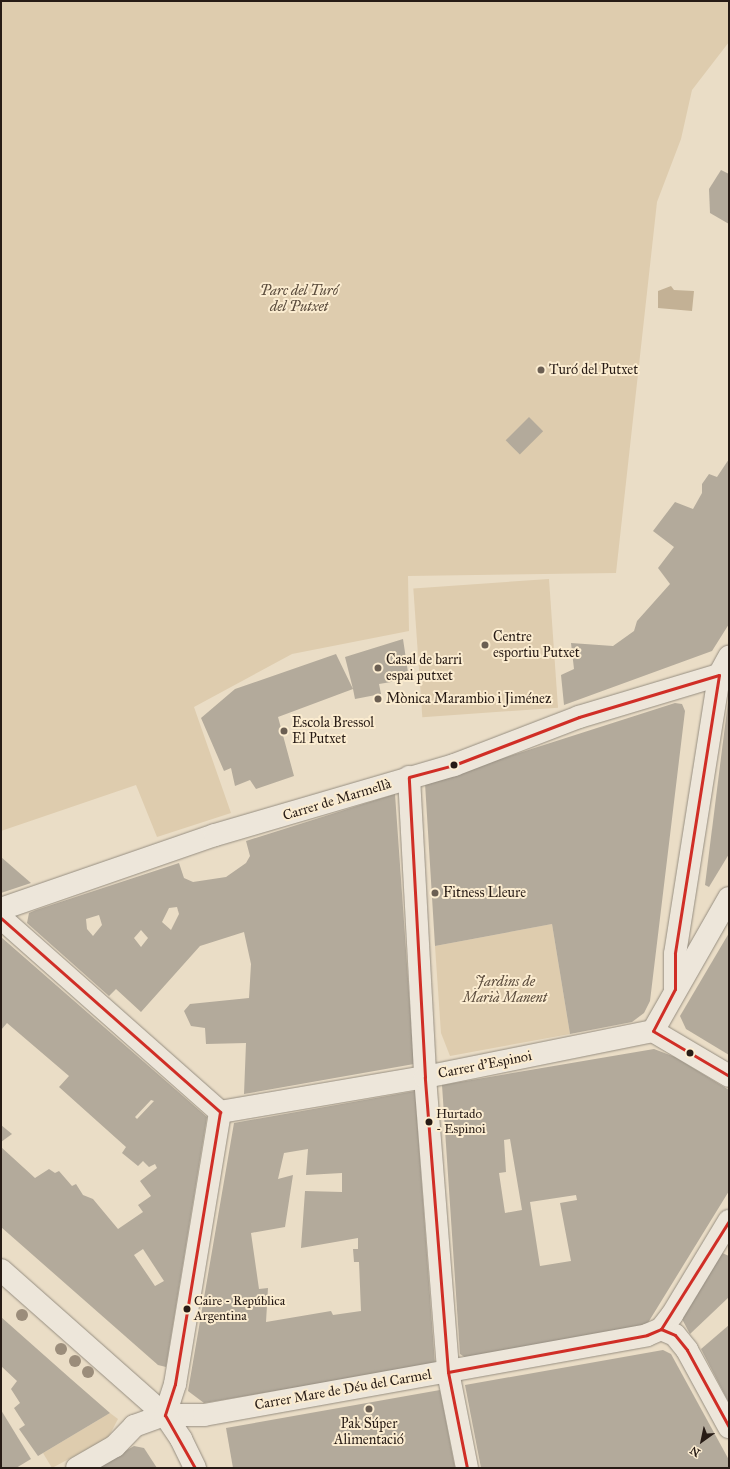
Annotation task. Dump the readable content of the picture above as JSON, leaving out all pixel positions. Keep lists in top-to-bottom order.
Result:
{
  "streets": {
    "street": ["Carrer de Marmellà", "Carrer d'Espinoi", "Carrer Mare de Déu del Carmel"]
  },
  "parks": ["Parc del Turó del Putxet", "Jardins de Marià Manent"],
  "places": [
    "Turó del Putxet",
    "Centre esportiu Putxet",
    "Casal de barri espai putxet",
    "Mònica Marambio i Jiménez",
    "Escola Bressol El Putxet",
    "Fitness Lleure",
    "Hurtado - Espinoi",
    "Caire - República Argentina",
    "Pak Súper Alimentació"
  ],
  "north": "bottom left"
}
